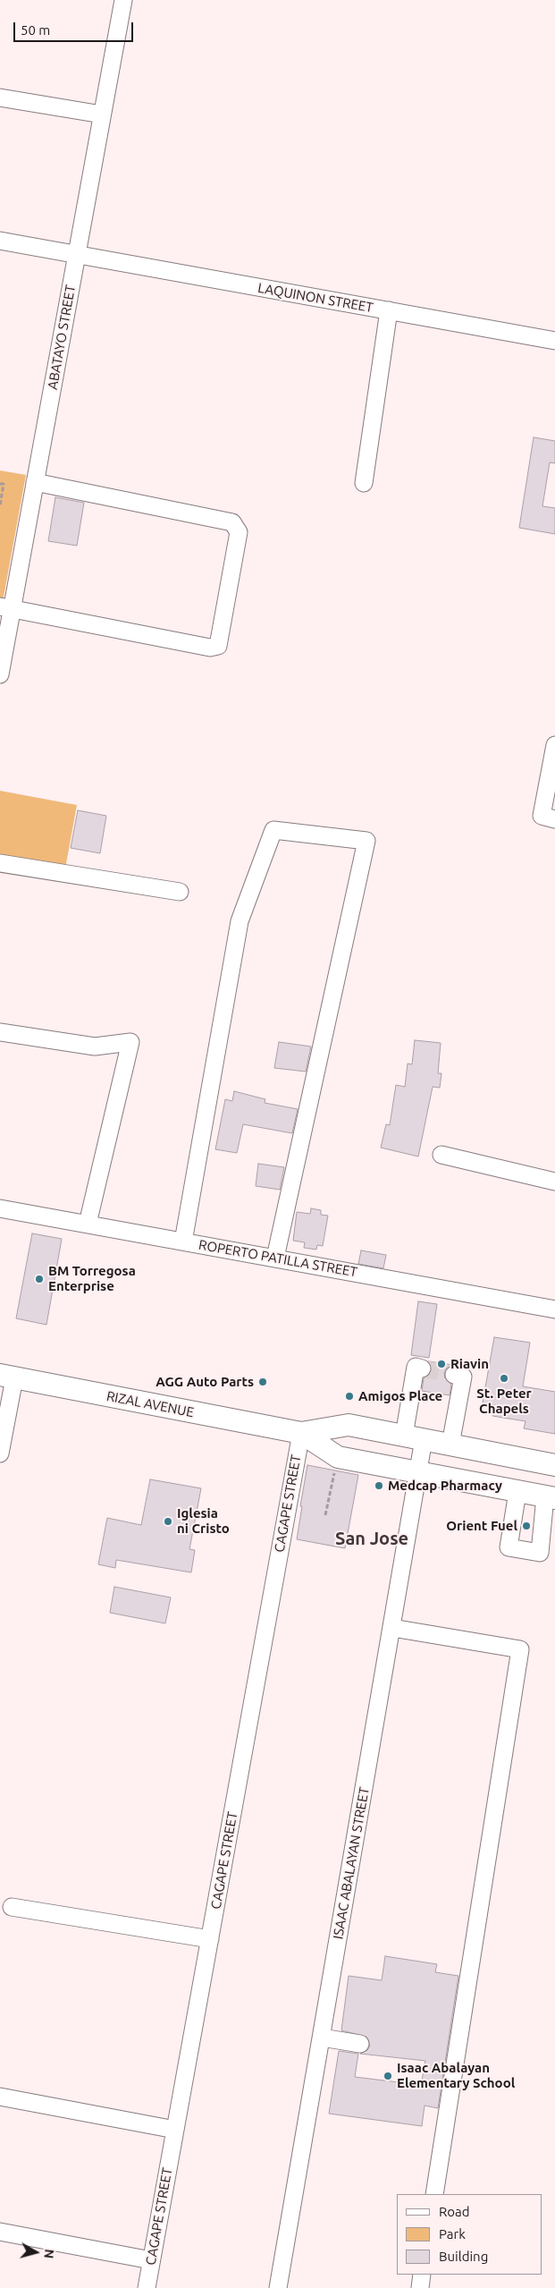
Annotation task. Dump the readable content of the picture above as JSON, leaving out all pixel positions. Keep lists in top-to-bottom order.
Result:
{
  "streets": {
    "main road": ["RIZAL AVENUE"],
    "street": [
      "LAQUINON STREET",
      "ABATAYO STREET",
      "ROPERTO PATILLA STREET",
      "CAGAPE STREET",
      "ISAAC ABALAYAN STREET"
    ]
  },
  "crossings": [
    ["LAQUINON STREET", "ABATAYO STREET"],
    ["RIZAL AVENUE", "CAGAPE STREET"],
    ["RIZAL AVENUE", "ISAAC ABALAYAN STREET"]
  ],
  "districts": ["San Jose"],
  "places": [
    "BM Torregosa Enterprise",
    "Riavin",
    "St. Peter Chapels",
    "AGG Auto Parts",
    "Amigos Place",
    "Medcap Pharmacy",
    "Iglesia ni Cristo",
    "Orient Fuel",
    "Isaac Abalayan Elementary School"
  ],
  "legend": ["Road", "Park", "Building"],
  "scale_bar": "50 m",
  "north": "right"
}
